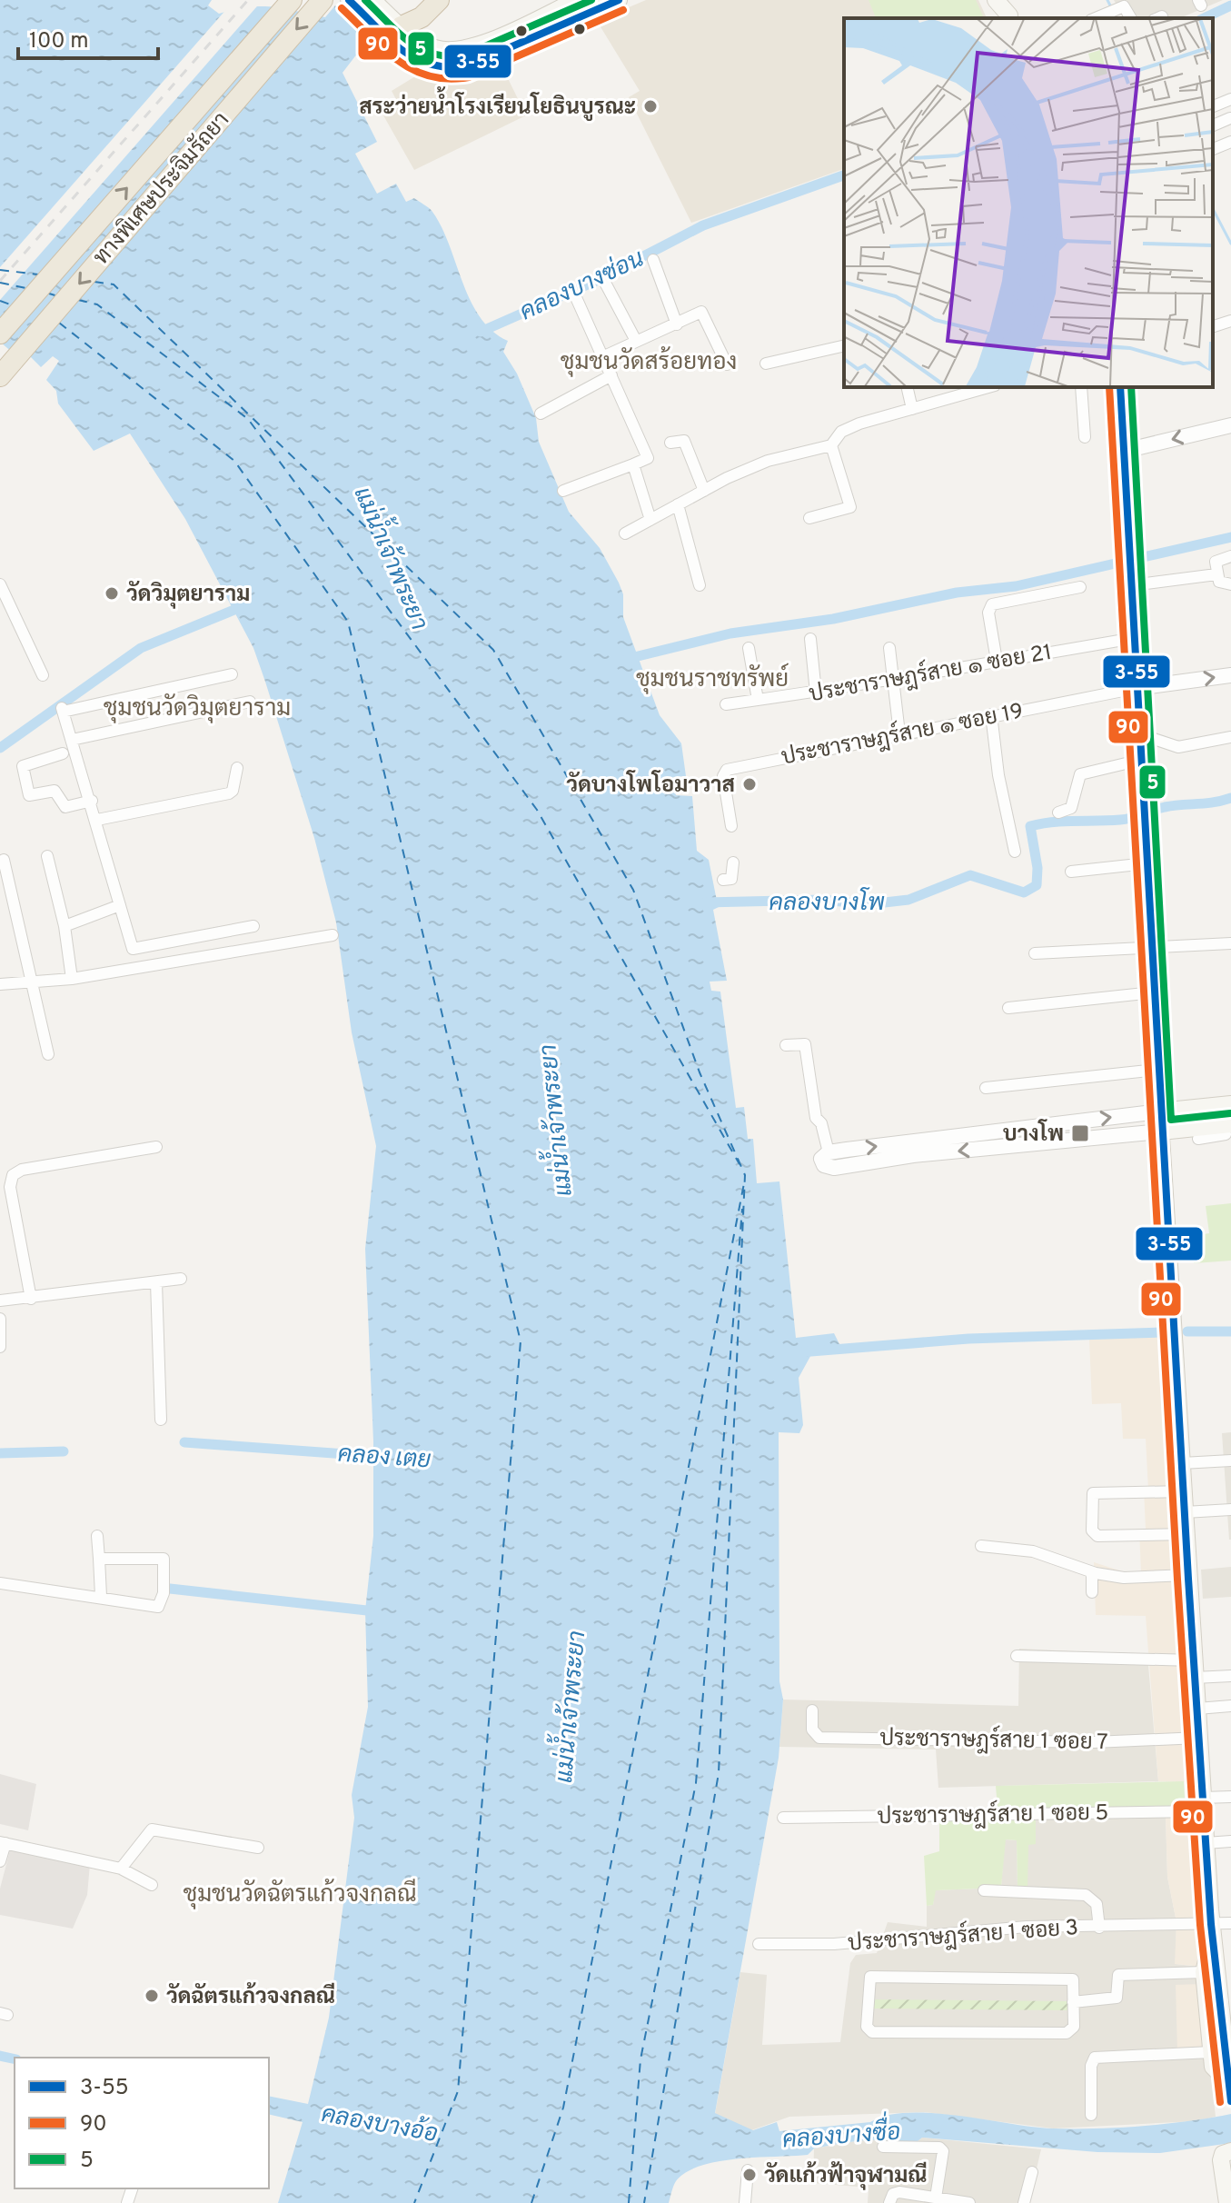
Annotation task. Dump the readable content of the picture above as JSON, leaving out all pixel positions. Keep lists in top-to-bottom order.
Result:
{
  "streets": {
    "highway": ["ทางพิเศษประจิมรัถยา"],
    "street": [
      "ประชาราษฎร์สาย ๑ ซอย 21",
      "ประชาราษฎร์สาย ๑ ซอย 19",
      "ประชาราษฎร์สาย 1 ซอย 7",
      "ประชาราษฎร์สาย 1 ซอย 5",
      "ประชาราษฎร์สาย 1 ซอย 3"
    ]
  },
  "districts": [
    "ชุมชนวัดสร้อยทอง",
    "ชุมชนราชทรัพย์",
    "ชุมชนวัดวิมุตยาราม",
    "ชุมชนวัดฉัตรแก้วจงกลณี"
  ],
  "water": [
    "คลองบางซ่อน",
    "แม่น้ำเจ้าพระยา",
    "คลองบางโพ",
    "คลอง เตย",
    "คลองบางอ้อ",
    "คลองบางซื่อ"
  ],
  "places": {
    "other": [
      "สระว่ายนํ้าโรงเรียนโยธินบูรณะ",
      "วัดวิมุตยาราม",
      "วัดบางโพโอมาวาส",
      "วัดฉัตรแก้วจงกลณี",
      "วัดแก้วฟ้าจุฬามณี"
    ],
    "transit": ["บางโพ"]
  },
  "lines": ["transit line 3-55", "transit line 5", "transit line 90"],
  "legend": ["3-55", "90", "5"],
  "scale_bar": "100 m"
}
